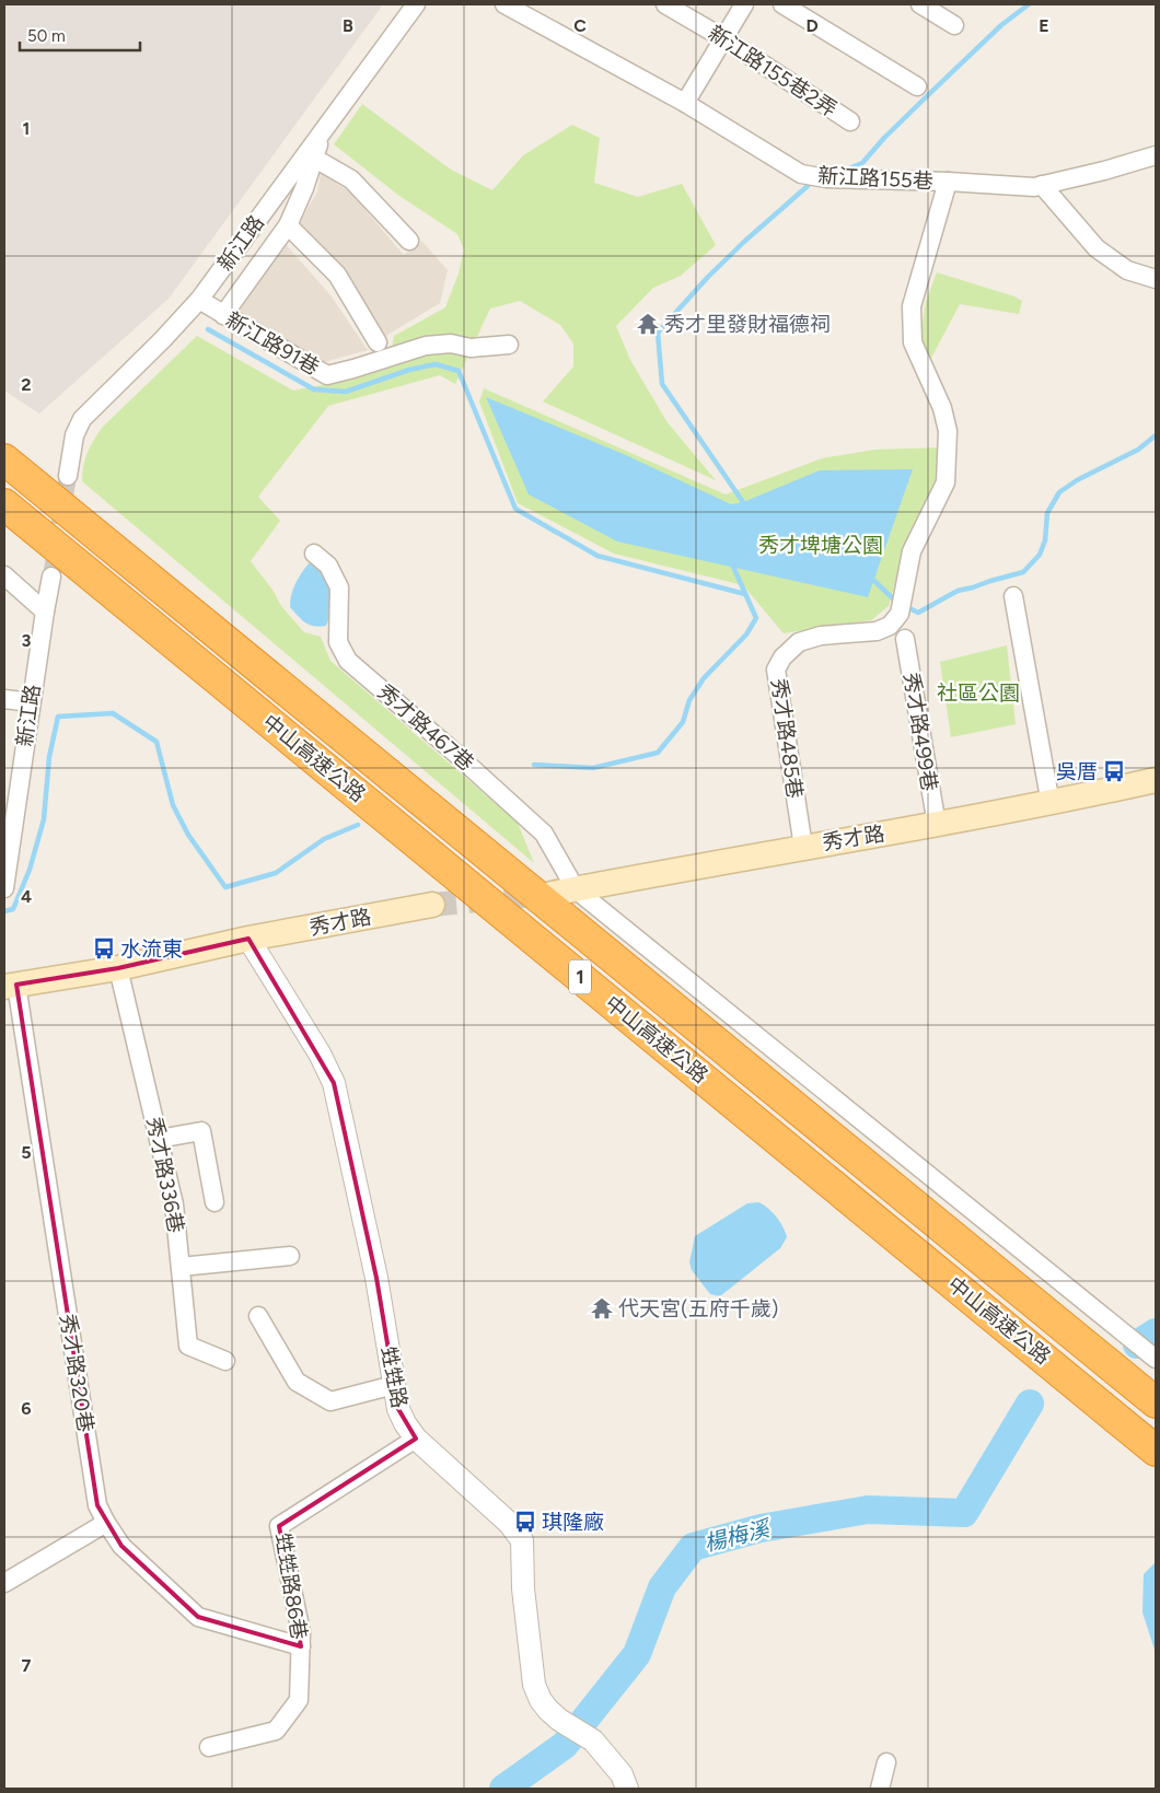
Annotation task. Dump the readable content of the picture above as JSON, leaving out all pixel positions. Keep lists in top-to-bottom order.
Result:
{
  "streets": {
    "highway": ["中山高速公路", "1"],
    "main road": ["秀才路"],
    "street": [
      "新江路155巷2弄",
      "新江路155巷",
      "新江路",
      "新江路91巷",
      "秀才路467巷",
      "秀才路499巷",
      "秀才路485巷",
      "秀才路336巷",
      "秀才路320巷",
      "甡甡路",
      "甡甡路86巷"
    ]
  },
  "crossings": [
    ["新江路155巷", "秀才路485巷"],
    ["新江路", "新江路91巷"],
    ["秀才路467巷", "秀才路"],
    ["秀才路499巷", "秀才路"],
    ["秀才路485巷", "秀才路"],
    ["秀才路", "秀才路336巷"],
    ["秀才路", "秀才路320巷"],
    ["秀才路", "甡甡路"],
    ["秀才路320巷", "甡甡路86巷"],
    ["甡甡路", "甡甡路86巷"]
  ],
  "water": ["楊梅溪"],
  "parks": ["秀才埤塘公園", "社區公園"],
  "places": {
    "temple": ["秀才里發財福德祠", "代天宮(五府千歲)"],
    "bus stop": ["吳厝", "水流東", "琪隆廠"]
  },
  "scale_bar": "50 m",
  "grid": {
    "columns": [
      "B",
      "C",
      "D",
      "E"
    ],
    "rows": [
      "1",
      "2",
      "3",
      "4",
      "5",
      "6",
      "7"
    ]
  }
}
